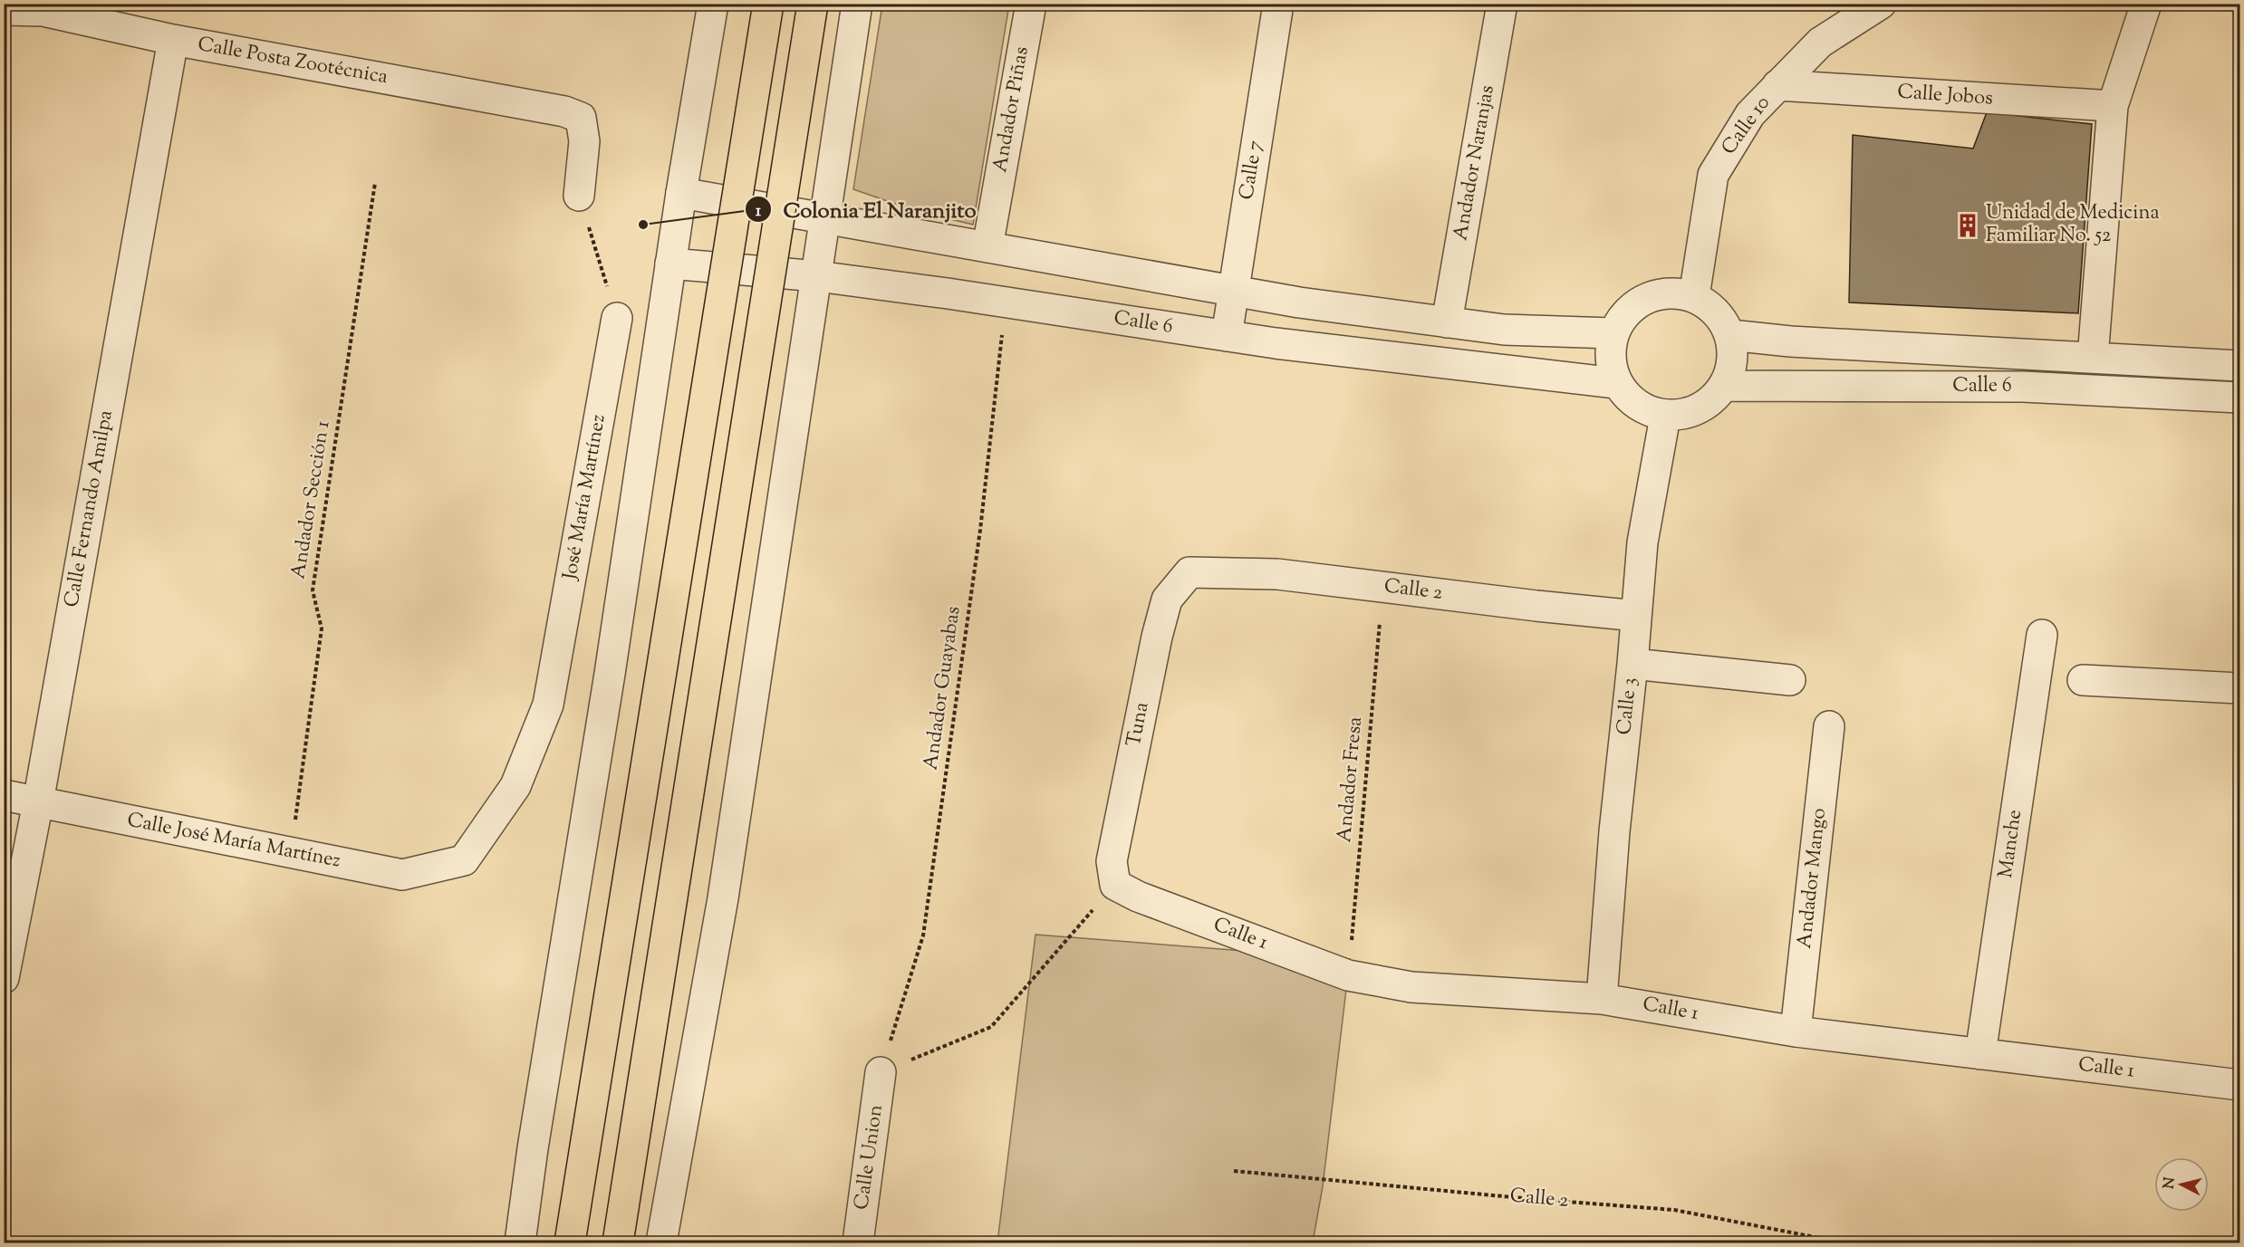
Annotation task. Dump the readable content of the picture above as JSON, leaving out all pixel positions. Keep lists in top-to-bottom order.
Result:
{
  "streets": {
    "street": [
      "Calle Posta Zootécnica",
      "Calle Jobos",
      "Andador Piñas",
      "Calle 10",
      "Andador Naranjas",
      "Calle 7",
      "Calle 6",
      "José María Martínez",
      "Calle Fernando Amilpa",
      "Calle 2",
      "Calle 3",
      "Tuna",
      "Calle José María Martínez",
      "Manche",
      "Andador Mango",
      "Calle 1",
      "Calle Union"
    ],
    "path": ["Andador Sección 1", "Andador Guayabas", "Andador Fresa"]
  },
  "crossings": [
    ["Calle Posta Zootécnica", "Calle Fernando Amilpa"],
    ["Calle Jobos", "Calle 10"],
    ["Calle 10", "Calle 6"],
    ["Calle 10", "Calle 3"],
    ["Calle 7", "Calle 6"],
    ["Calle 6", "Andador Guayabas"],
    ["Calle 6", "Calle 3"],
    ["José María Martínez", "Calle José María Martínez"],
    ["Andador Sección 1", "Calle José María Martínez"],
    ["Calle Fernando Amilpa", "Calle José María Martínez"],
    ["Calle 2", "Calle 3"],
    ["Calle 2", "Tuna"],
    ["Calle 2", "Andador Fresa"],
    ["Andador Guayabas", "Calle Union"],
    ["Calle 3", "Calle 1"],
    ["Tuna", "Calle 1"],
    ["Andador Fresa", "Calle 1"],
    ["Manche", "Calle 1"],
    ["Andador Mango", "Calle 1"]
  ],
  "places": {
    "other": ["Colonia El Naranjito"],
    "building": ["Unidad de Medicina Familiar No. 52"]
  },
  "north": "left"
}
